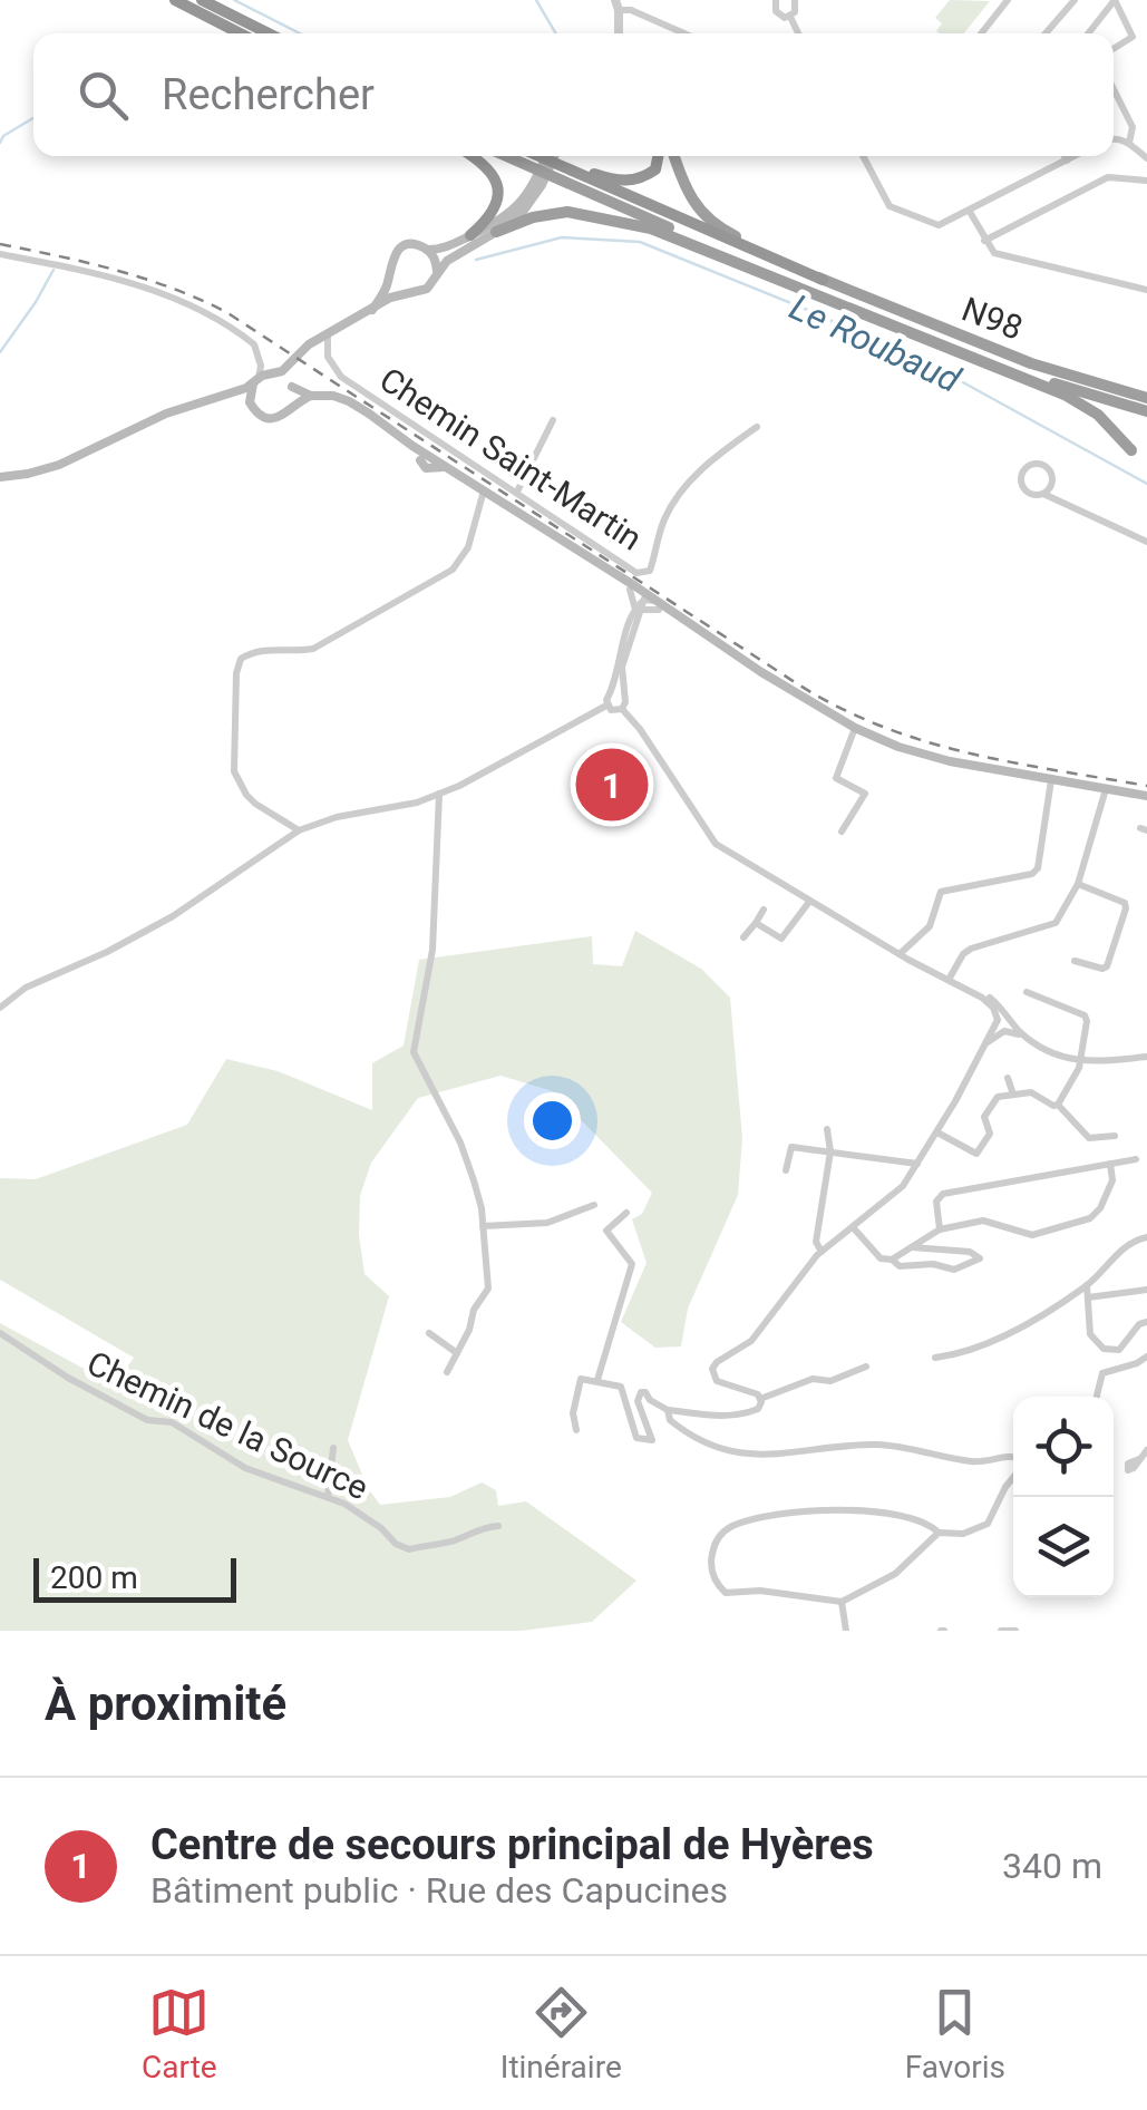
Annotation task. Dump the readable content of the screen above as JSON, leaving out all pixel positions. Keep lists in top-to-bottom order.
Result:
{
  "streets": {
    "highway": ["N98"],
    "street": ["Chemin Saint-Martin", "Chemin de la Source"]
  },
  "water": ["Le Roubaud"],
  "scale_bar": "200 m",
  "page": {
    "search": "Rechercher",
    "pins": "1",
    "scale": "200 m",
    "heading": "À proximité",
    "list": [
      {
        "mark": "1",
        "name": "Centre de secours principal de Hyères",
        "note": "Bâtiment public · Rue des Capucines",
        "value": "340 m"
      }
    ],
    "nav": ["Carte", "Itinéraire", "Favoris"]
  }
}
